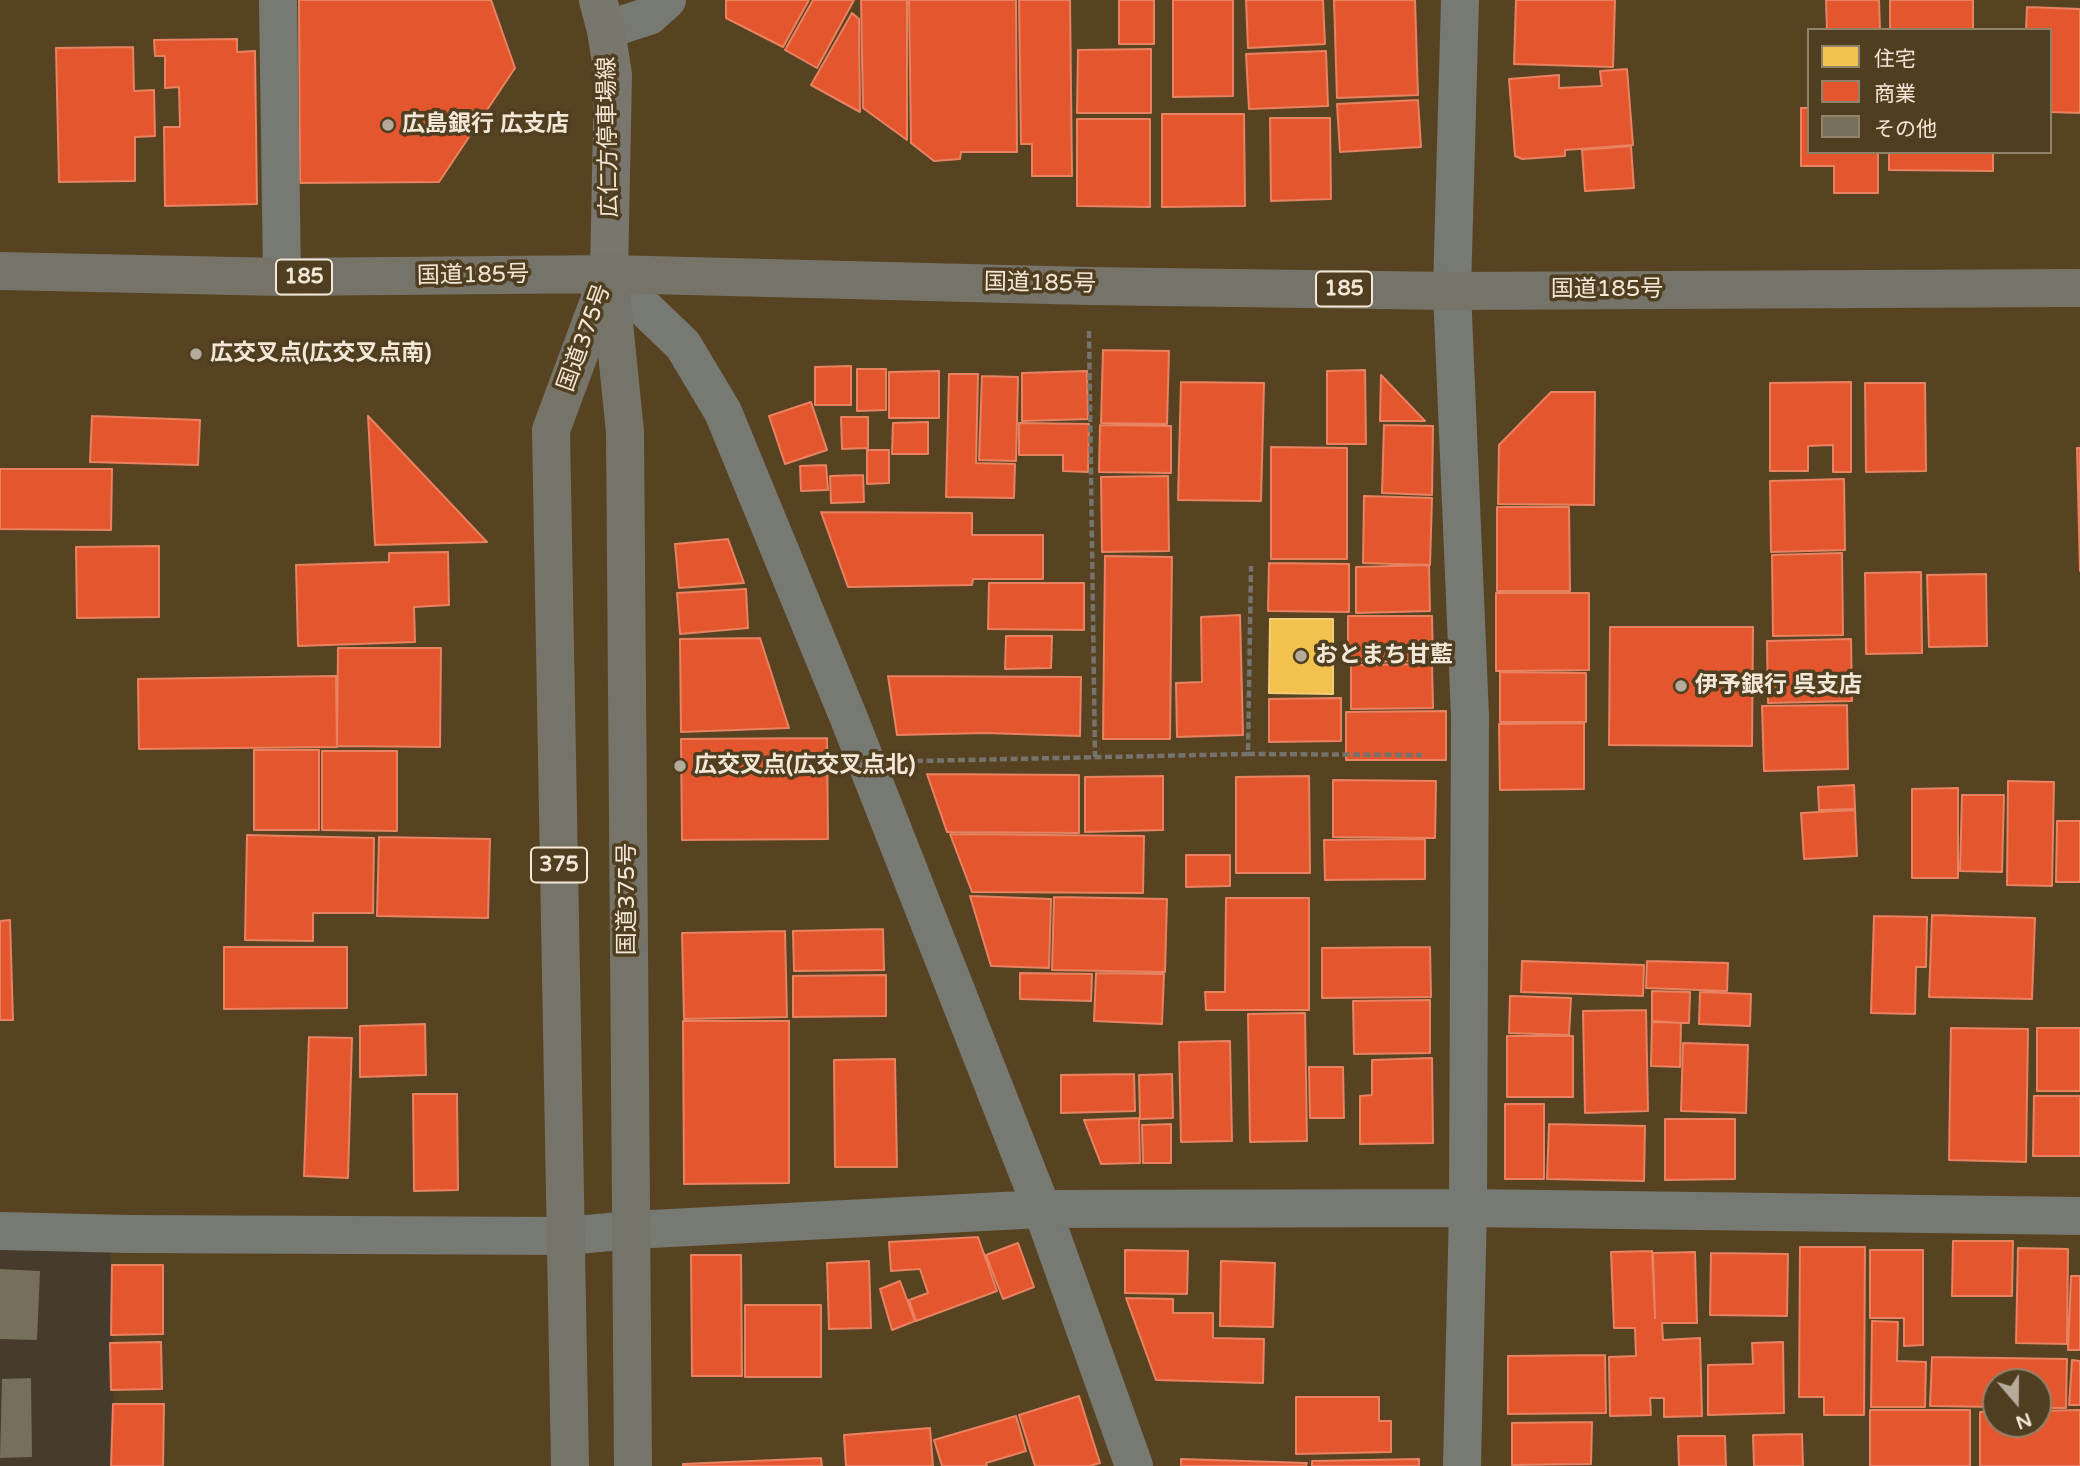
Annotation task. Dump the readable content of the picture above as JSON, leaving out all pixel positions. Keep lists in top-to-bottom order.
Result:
{
  "streets": {
    "highway": [
      "国道185号",
      "185",
      "国道375号",
      "375"
    ],
    "main road": ["広仁方停車場線"]
  },
  "crossings": [
    ["広仁方停車場線", "国道185号"],
    ["広仁方停車場線", "国道375号"],
    ["国道185号", "国道375号"]
  ],
  "places": [
    "広島銀行 広支店",
    "広交叉点(広交叉点南)",
    "おとまち甘藍",
    "伊予銀行 呉支店",
    "広交叉点(広交叉点北)"
  ],
  "legend": ["住宅", "商業", "その他"],
  "north": "bottom"
}
